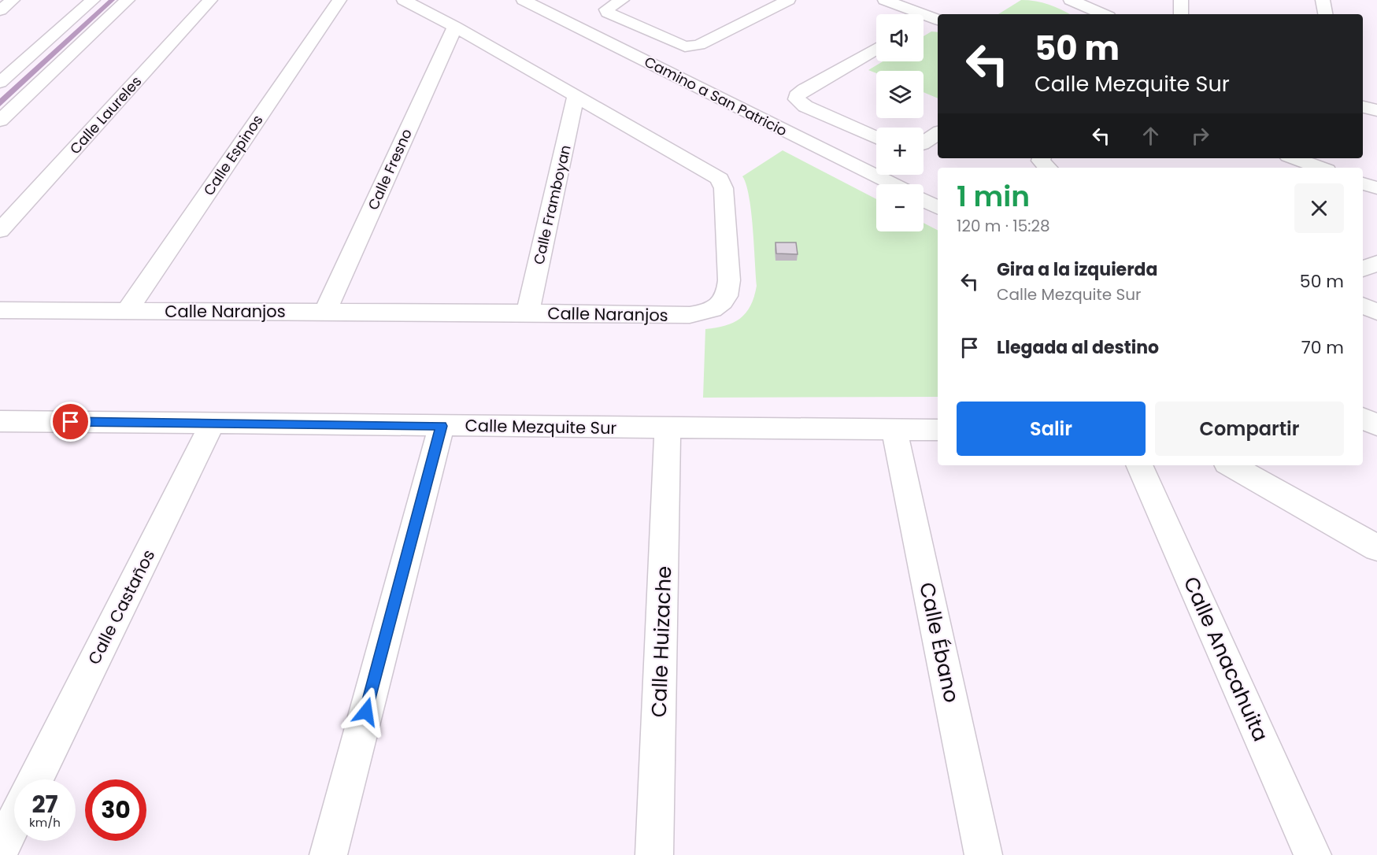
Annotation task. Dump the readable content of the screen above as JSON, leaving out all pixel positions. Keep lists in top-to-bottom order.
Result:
{
  "streets": {
    "street": [
      "Camino a San Patricio",
      "Calle Laureles",
      "Calle Espinos",
      "Calle Fresno",
      "Calle Framboyan",
      "Calle Naranjos",
      "Calle Mezquite Sur",
      "Calle Castaños",
      "Calle Huizache",
      "Calle Ébano",
      "Calle Anacahuita"
    ]
  },
  "crossings": [
    ["Calle Espinos", "Calle Naranjos"],
    ["Calle Fresno", "Calle Naranjos"],
    ["Calle Framboyan", "Calle Naranjos"],
    ["Calle Mezquite Sur", "Calle Castaños"],
    ["Calle Mezquite Sur", "Calle Huizache"],
    ["Calle Mezquite Sur", "Calle Ébano"]
  ],
  "page": {
    "map_buttons": ["+", "−"],
    "turn": ["50 m", "Calle Mezquite Sur"],
    "heading": ["1 min", "120 m · 15:28"],
    "list": [
      {
        "name": "Gira a la izquierda",
        "note": "Calle Mezquite Sur",
        "value": "50 m"
      },
      {
        "name": "Llegada al destino",
        "value": "70 m"
      }
    ],
    "buttons": ["Salir", "Compartir"],
    "speed": "27 km/h",
    "limit": "30"
  }
}
